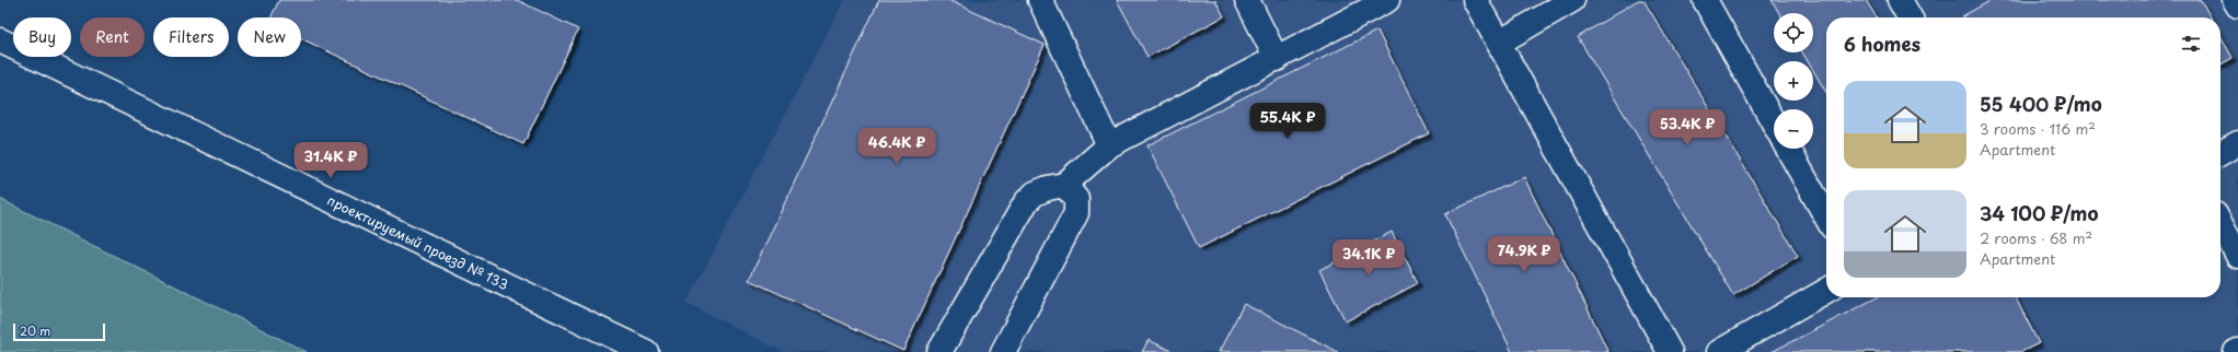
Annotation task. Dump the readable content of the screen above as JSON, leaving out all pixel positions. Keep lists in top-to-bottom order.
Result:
{
  "streets": {
    "street": ["проектируемый проезд № 133"]
  },
  "scale_bar": "20 m",
  "page": {
    "map_buttons": ["+", "−"],
    "chip": [
      "Buy",
      "Rent",
      "Filters",
      "New"
    ],
    "heading": "6 homes",
    "list": [
      {
        "name": "55 400 ₽/mo",
        "note": "3 rooms · 116 m² · Apartment"
      },
      {
        "name": "34 100 ₽/mo",
        "note": "2 rooms · 68 m² · Apartment"
      }
    ],
    "price": [
      "55.4K ₽",
      "53.4K ₽",
      "46.4K ₽",
      "31.4K ₽",
      "74.9K ₽",
      "34.1K ₽"
    ],
    "scale": "20 m"
  }
}
